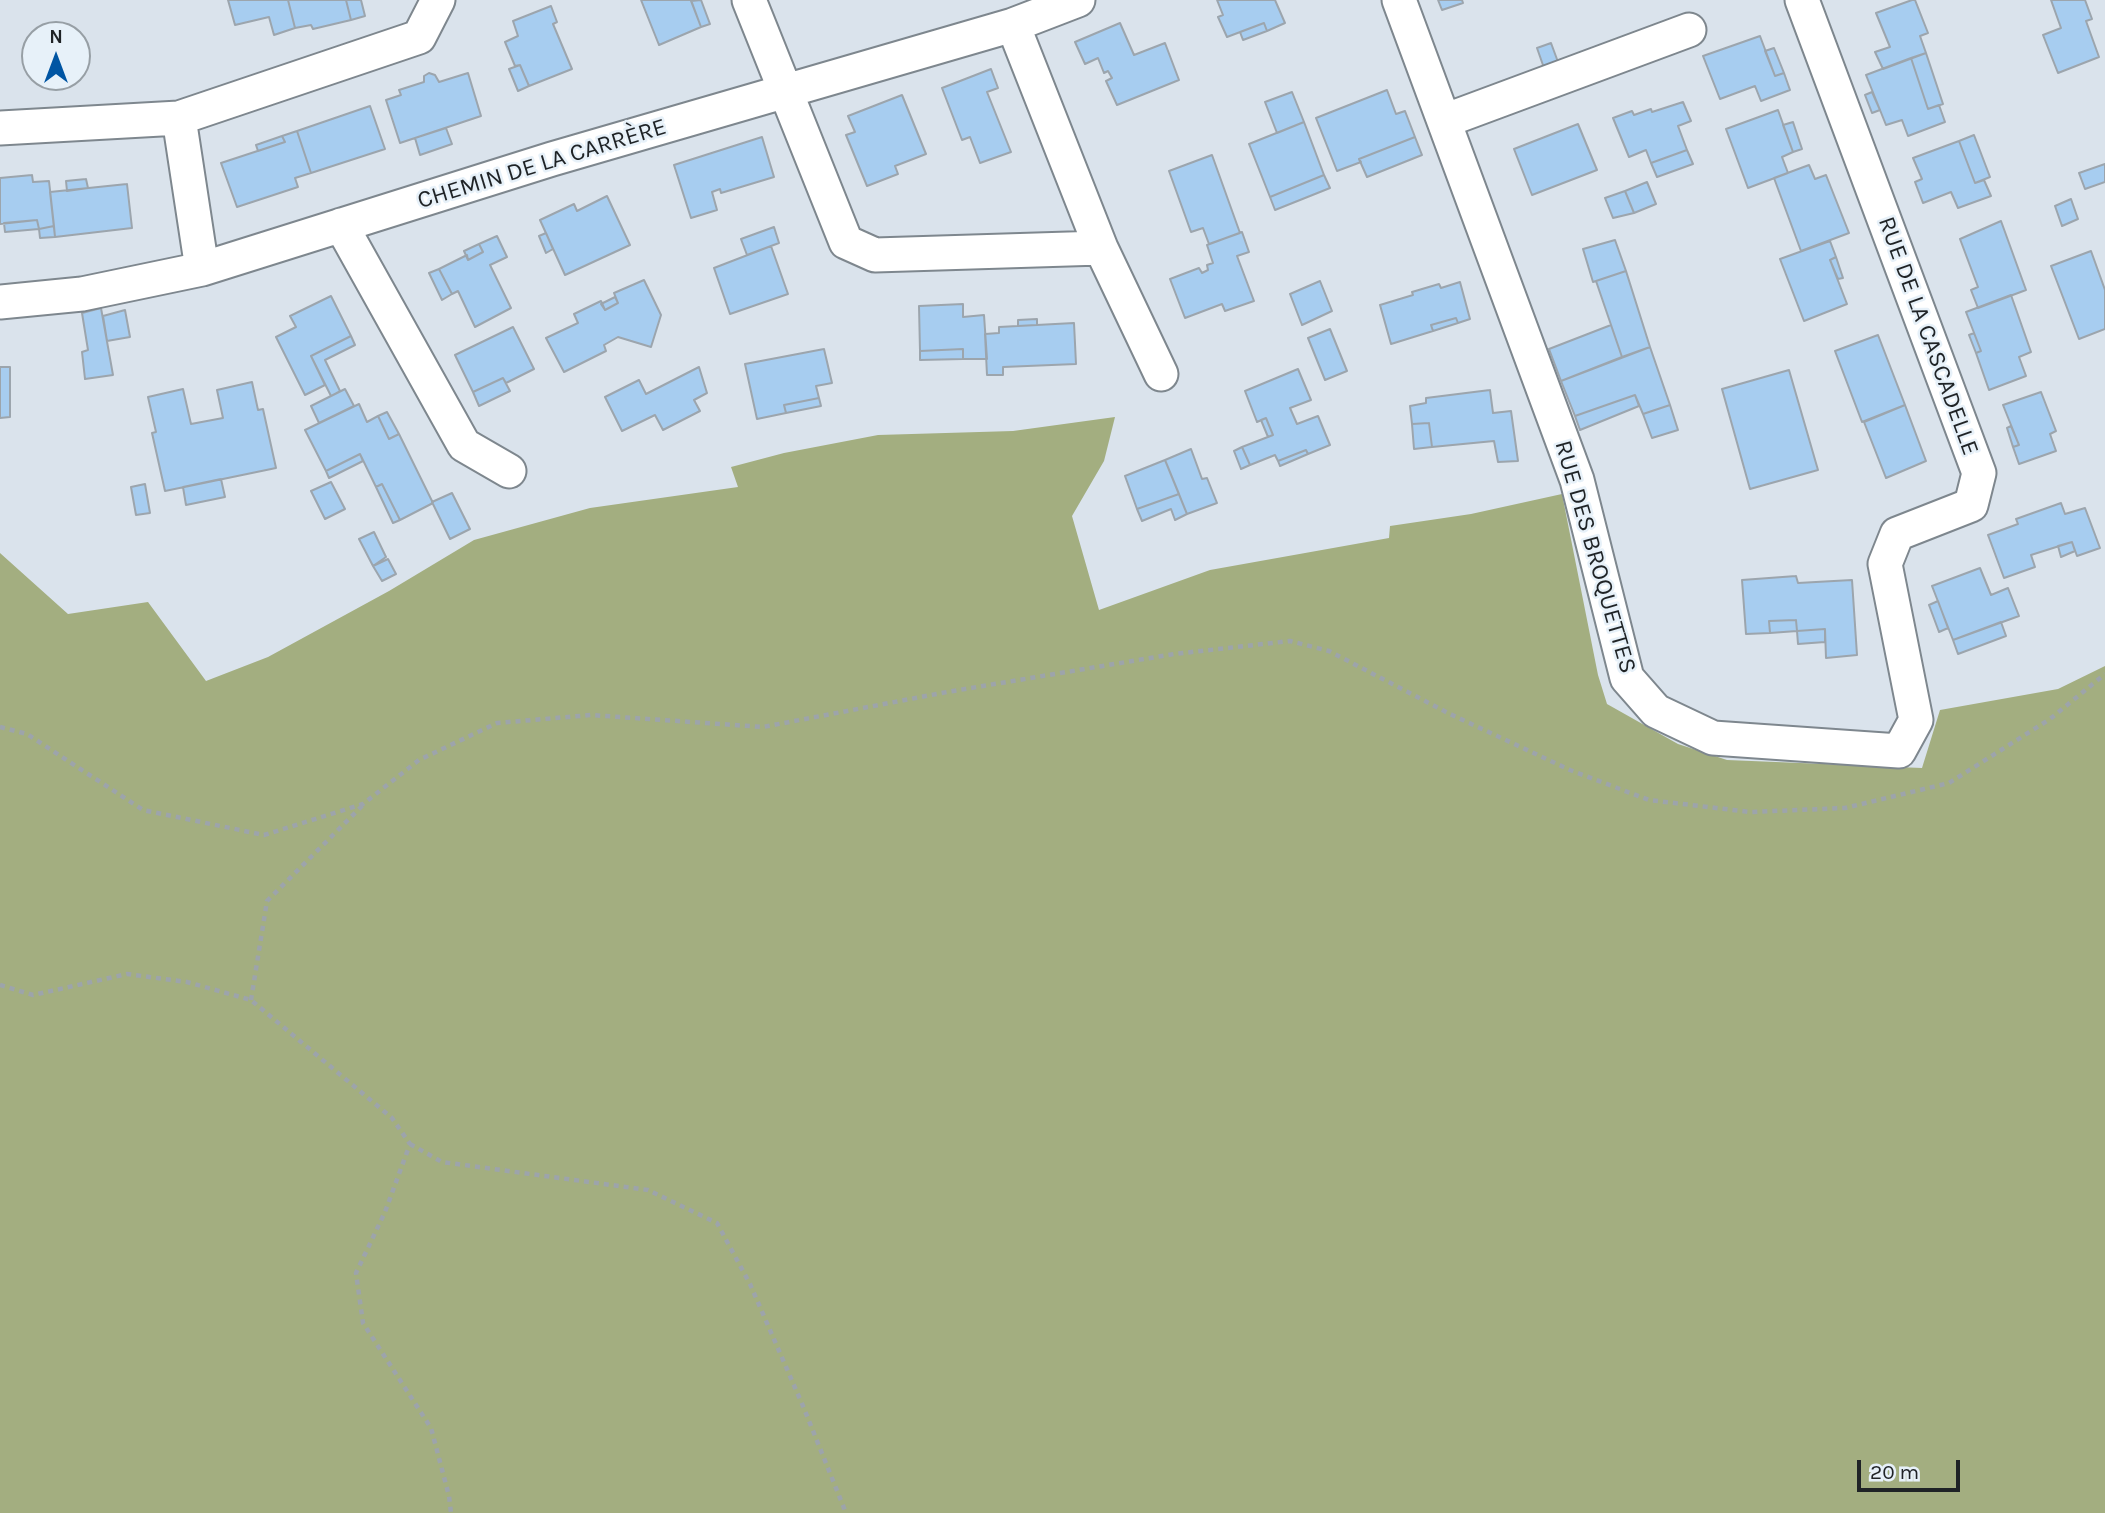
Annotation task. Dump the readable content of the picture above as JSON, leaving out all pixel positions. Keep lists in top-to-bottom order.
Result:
{
  "streets": {
    "street": ["CHEMIN DE LA CARRÈRE", "RUE DE LA CASCADELLE", "RUE DES BROQUETTES"]
  },
  "crossings": [
    ["RUE DE LA CASCADELLE", "RUE DES BROQUETTES"]
  ],
  "scale_bar": "20 m",
  "north": "top"
}
